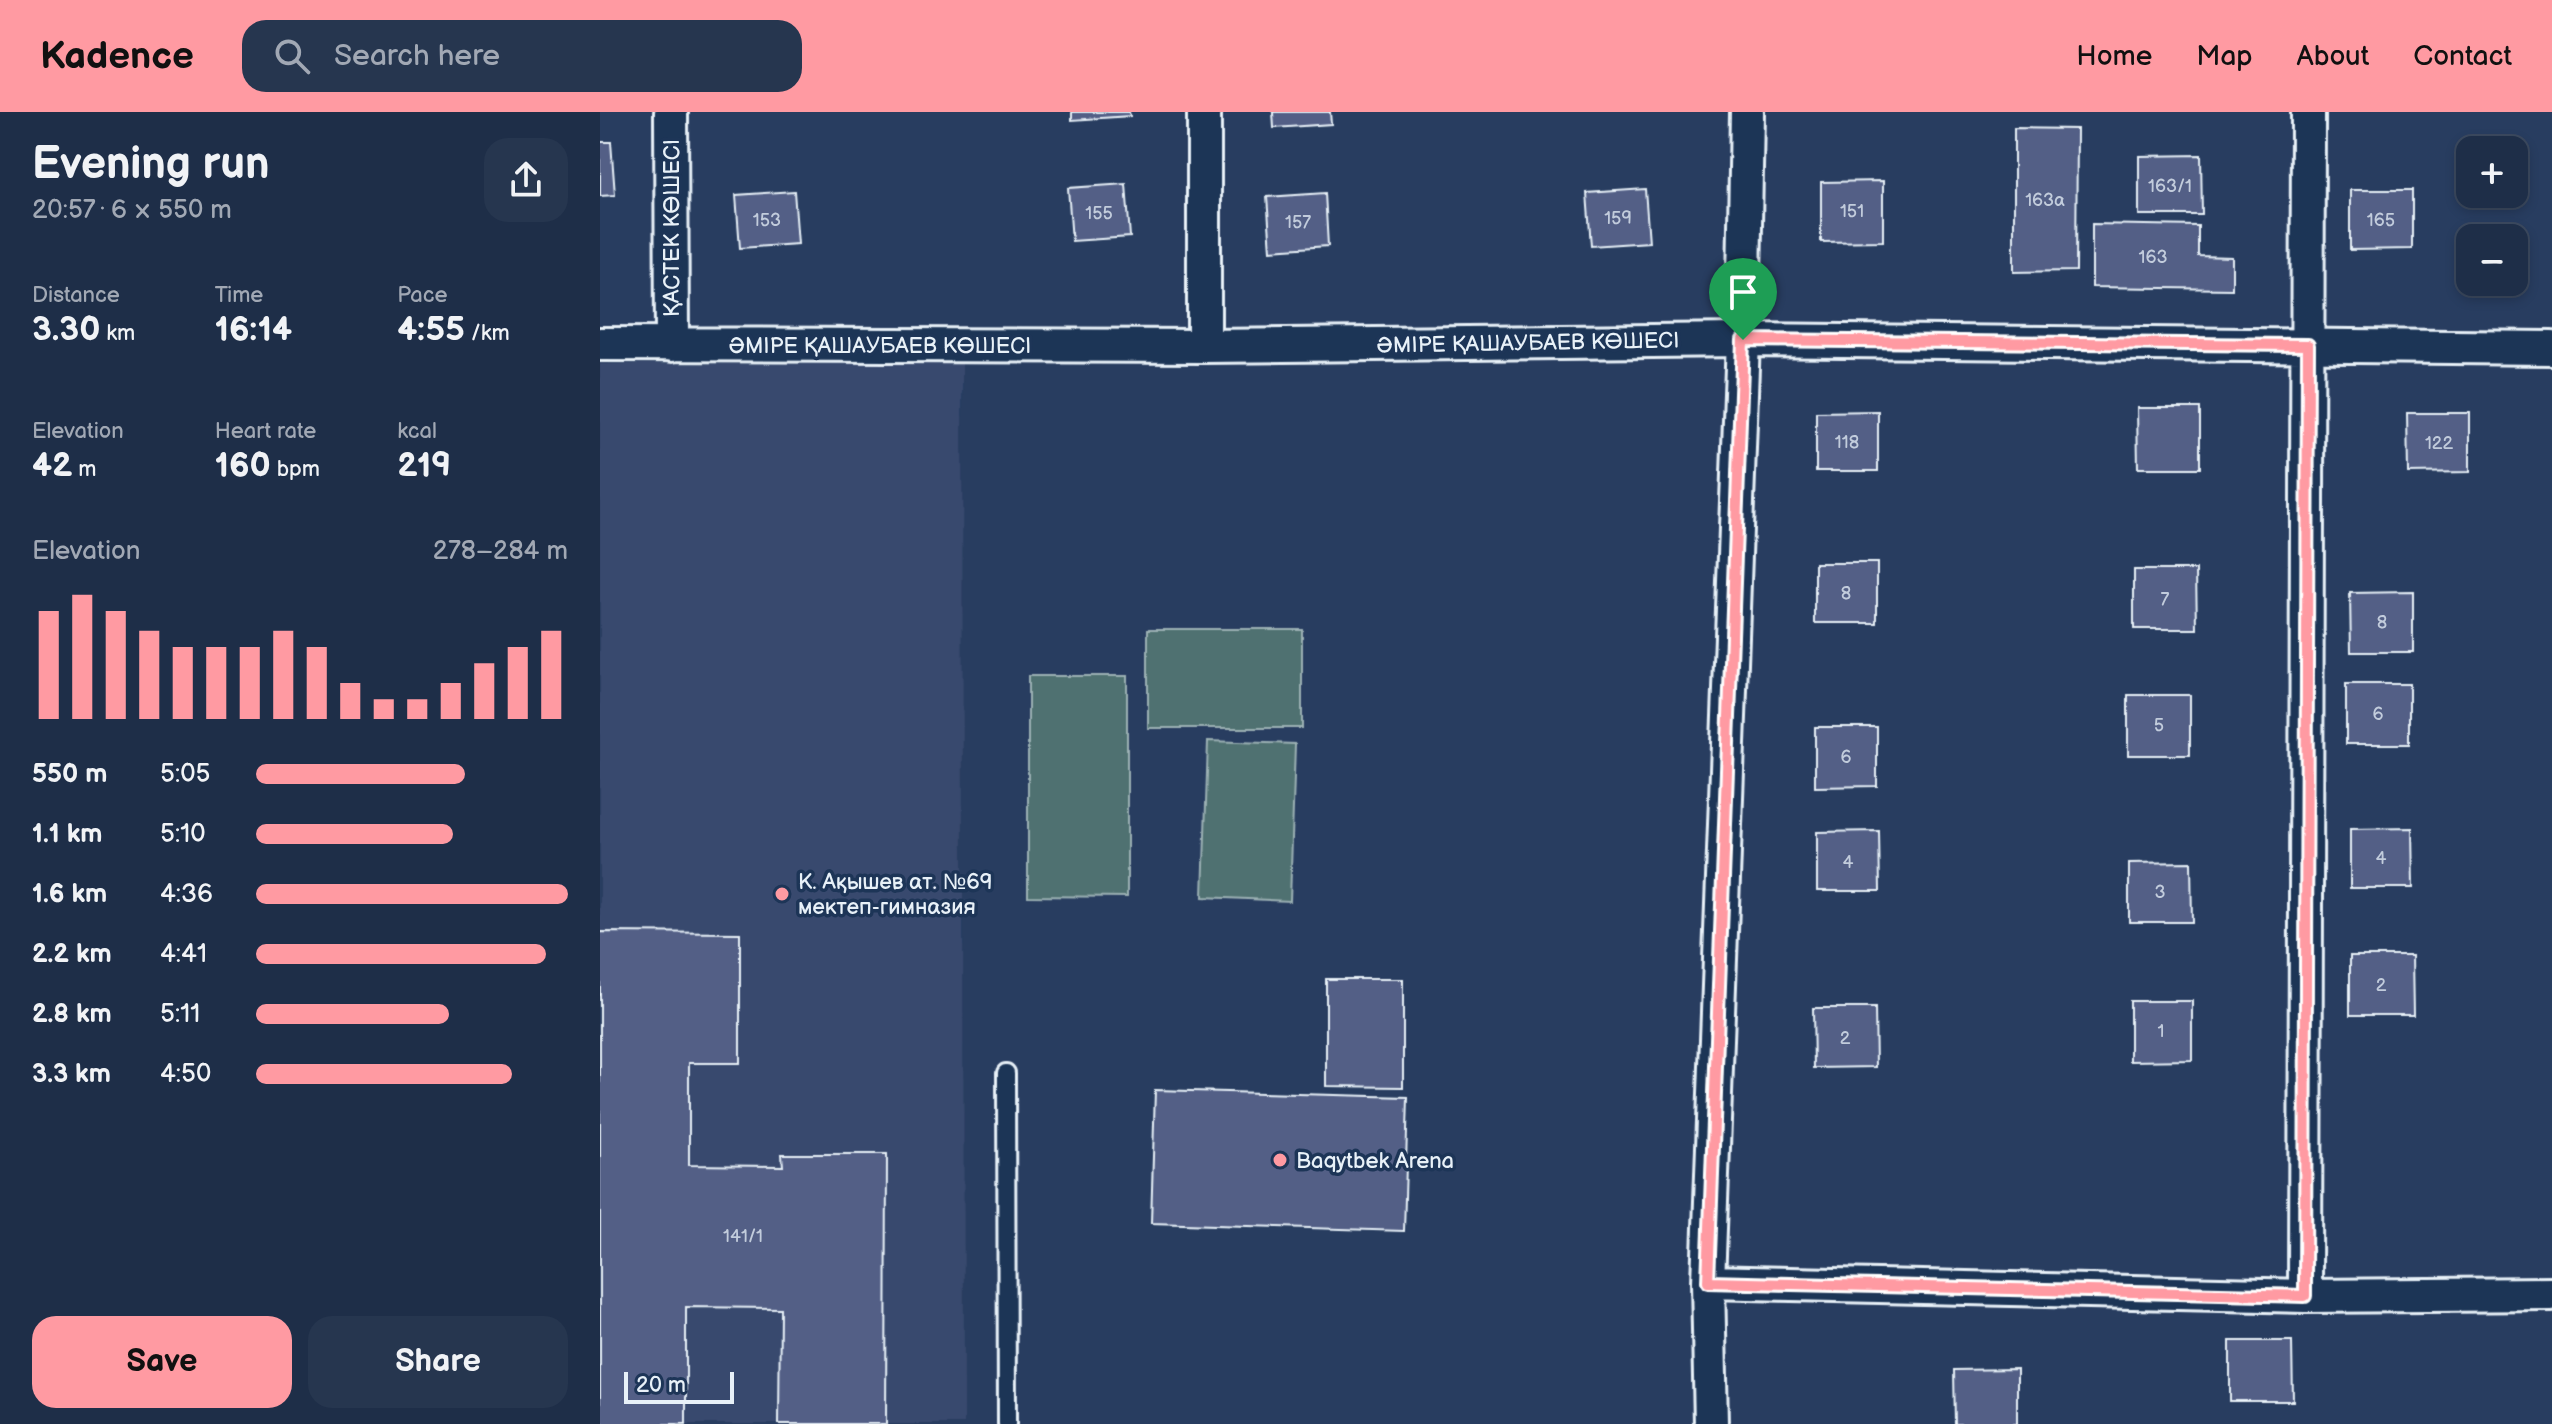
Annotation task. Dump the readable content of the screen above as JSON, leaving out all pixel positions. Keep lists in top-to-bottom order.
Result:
{
  "streets": {
    "street": ["ҚАСТЕК КӨШЕСІ", "ӘМІРЕ ҚАШАУБАЕВ КӨШЕСІ"]
  },
  "crossings": [
    ["ҚАСТЕК КӨШЕСІ", "ӘМІРЕ ҚАШАУБАЕВ КӨШЕСІ"]
  ],
  "places": ["К. Ақышев ат. №69 мектеп-гимназия", "Baqytbek Arena"],
  "house_numbers": [
    "163/1",
    "163а",
    "151",
    "155",
    "159",
    "153",
    "165",
    "157",
    "163",
    "118",
    "122",
    "8",
    "7",
    "8",
    "6",
    "5",
    "6",
    "4",
    "4",
    "3",
    "2",
    "1",
    "2",
    "141/1"
  ],
  "scale_bar": "20 m",
  "page": {
    "header": "Kadence",
    "search": "Search here",
    "nav": [
      "Home",
      "Map",
      "About",
      "Contact"
    ],
    "heading": ["Evening run", "20:57 · 6 × 550 m"],
    "map_buttons": ["+", "−"],
    "stats": [
      ["Distance", "3.30 km"],
      ["Time", "16:14"],
      ["Pace", "4:55 /km"],
      ["Elevation", "42 m"],
      ["Heart rate", "160 bpm"],
      ["kcal", "219"]
    ],
    "chart": ["Elevation", "278–284 m"],
    "list": [
      {
        "name": "550 m",
        "note": "5:05"
      },
      {
        "name": "1.1 km",
        "note": "5:10"
      },
      {
        "name": "1.6 km",
        "note": "4:36"
      },
      {
        "name": "2.2 km",
        "note": "4:41"
      },
      {
        "name": "2.8 km",
        "note": "5:11"
      },
      {
        "name": "3.3 km",
        "note": "4:50"
      }
    ],
    "buttons": ["Save", "Share"],
    "scale": "20 m"
  }
}
